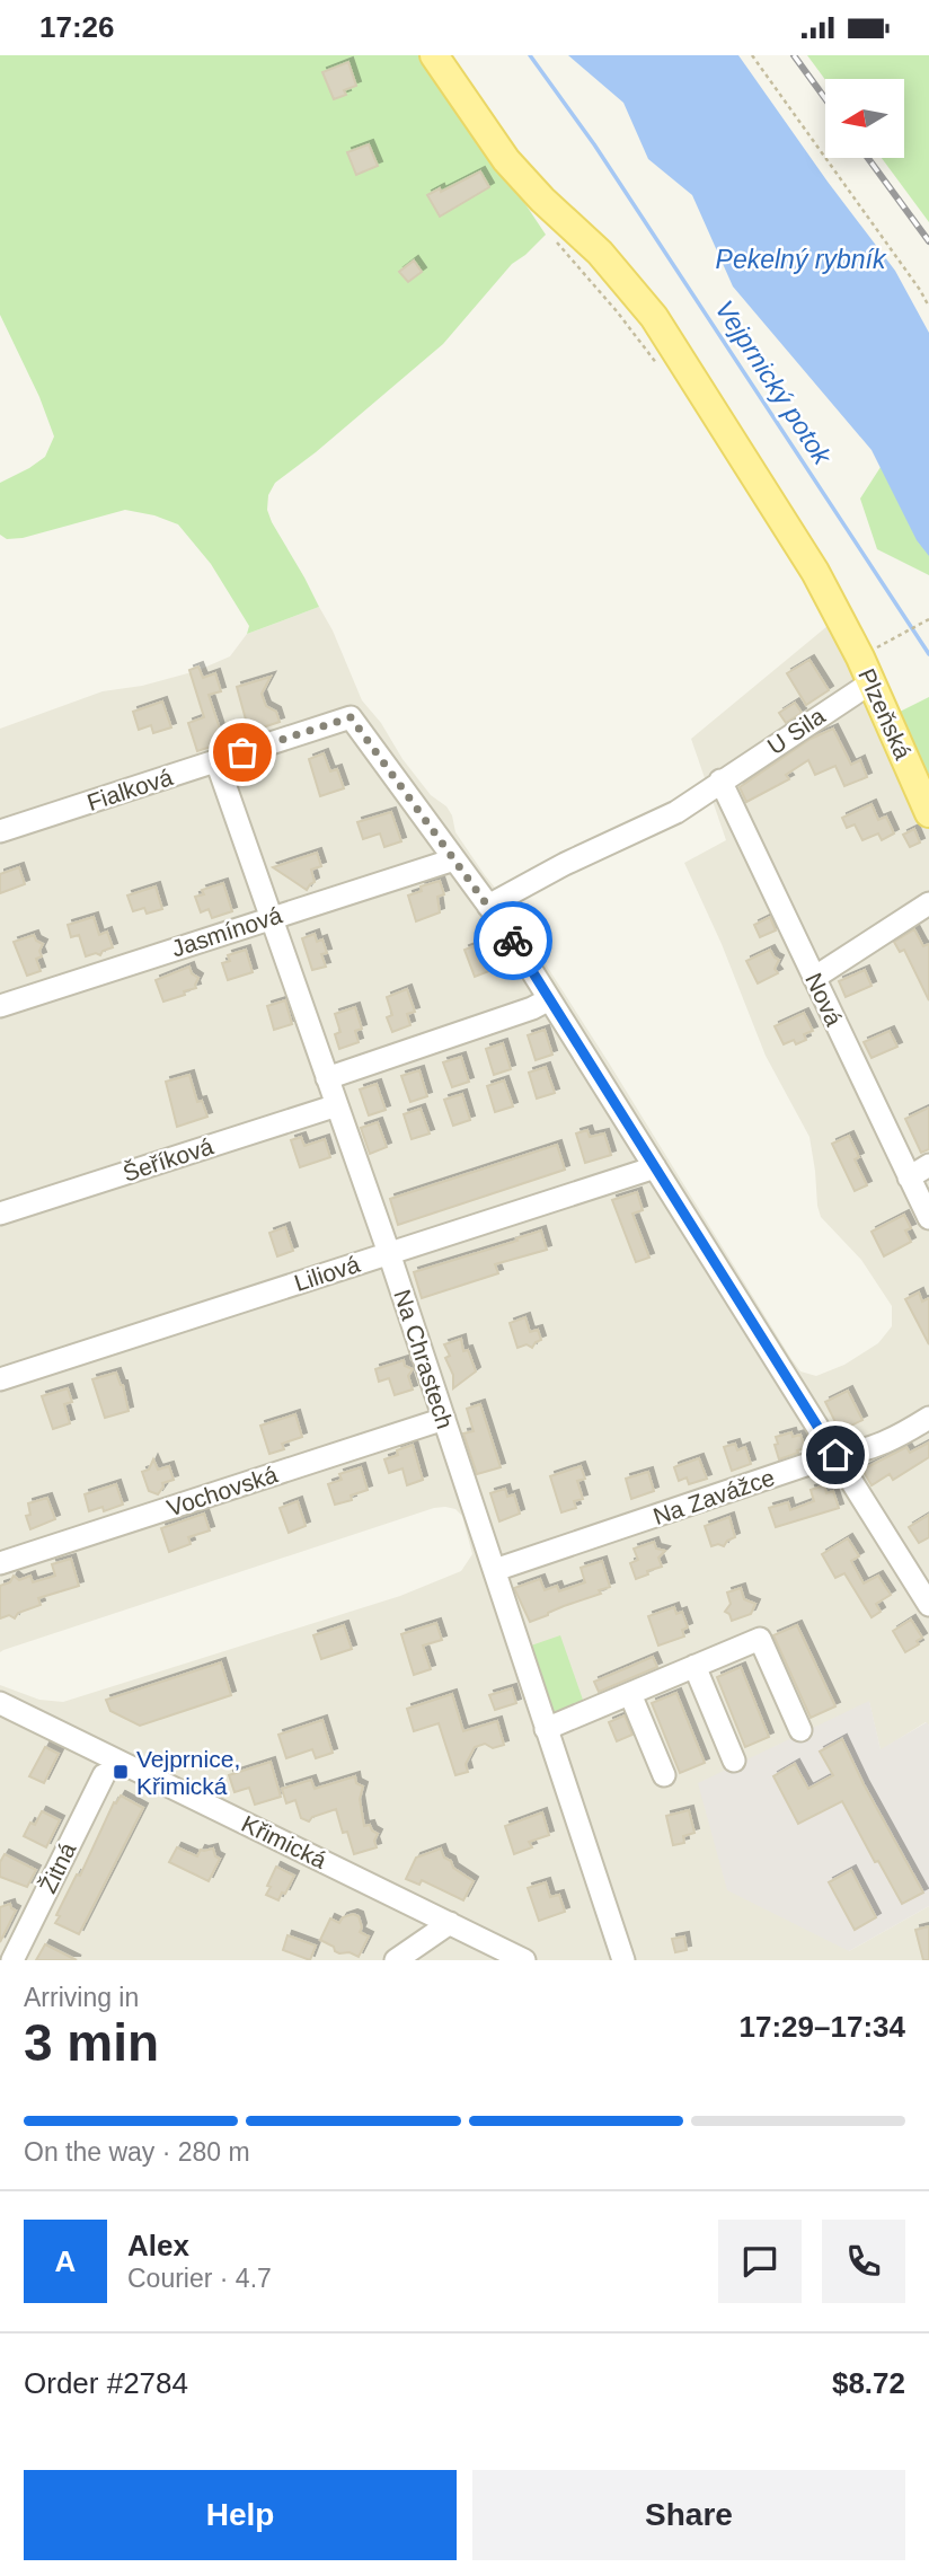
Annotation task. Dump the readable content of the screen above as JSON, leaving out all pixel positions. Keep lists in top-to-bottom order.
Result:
{
  "streets": {
    "main road": ["Plzeňská"],
    "street": [
      "U Sila",
      "Fialková",
      "Jasmínová",
      "Nová",
      "Šeříková",
      "Liliová",
      "Na Chrastech",
      "Vochovská",
      "Na Zavážce",
      "Křimická",
      "Žitná"
    ]
  },
  "crossings": [
    ["Plzeňská", "U Sila"],
    ["U Sila", "Nová"],
    ["Fialková", "Jasmínová"],
    ["Fialková", "Na Chrastech"],
    ["Jasmínová", "Na Chrastech"],
    ["Šeříková", "Na Chrastech"],
    ["Liliová", "Na Chrastech"],
    ["Na Chrastech", "Vochovská"],
    ["Na Chrastech", "Na Zavážce"]
  ],
  "water": ["Pekelný rybník", "Vejprnický potok"],
  "places": {
    "transit": ["Vejprnice, Křimická"]
  },
  "north": "left",
  "page": {
    "status": "17:26",
    "heading": ["3 min", "Arriving in", "17:29–17:34"],
    "panel": [
      "Alex",
      "Courier · 4.7",
      "Order #2784",
      "$8.72"
    ],
    "bar": "On the way · 280 m",
    "round": "A",
    "buttons": ["Help", "Share"]
  }
}
